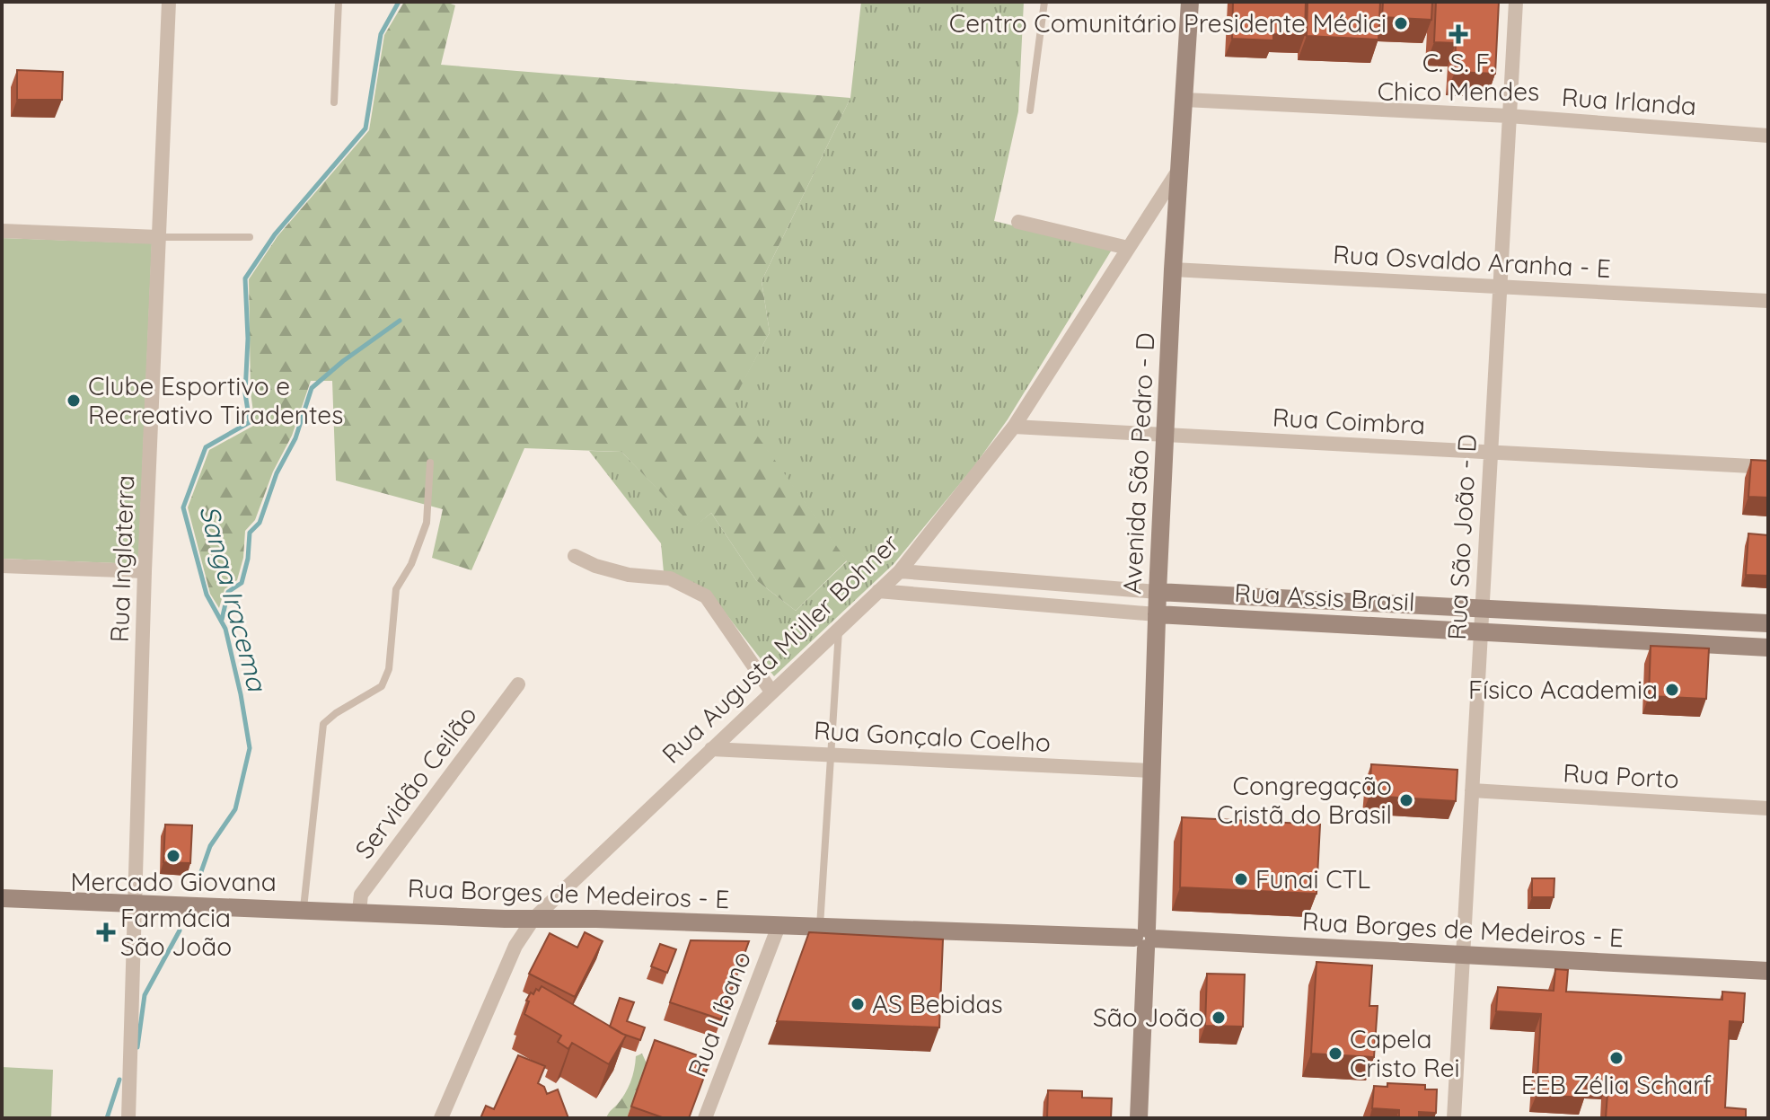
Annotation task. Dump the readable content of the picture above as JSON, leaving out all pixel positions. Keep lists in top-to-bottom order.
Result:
{
  "streets": {
    "street": [
      "Rua Irlanda",
      "Rua Osvaldo Aranha - E",
      "Rua Coimbra",
      "Avenida São Pedro - D",
      "Rua São João - D",
      "Rua Inglaterra",
      "Rua Assis Brasil",
      "Rua Augusta Müller Bohner",
      "Rua Gonçalo Coelho",
      "Rua Porto",
      "Servidão Ceilão",
      "Rua Borges de Medeiros - E",
      "Rua Líbano"
    ]
  },
  "crossings": [
    ["Rua Irlanda", "Avenida São Pedro - D"],
    ["Rua Irlanda", "Rua São João - D"],
    ["Rua Osvaldo Aranha - E", "Avenida São Pedro - D"],
    ["Rua Osvaldo Aranha - E", "Rua São João - D"],
    ["Rua Coimbra", "Avenida São Pedro - D"],
    ["Rua Coimbra", "Rua São João - D"],
    ["Rua Coimbra", "Rua Augusta Müller Bohner"],
    ["Avenida São Pedro - D", "Rua Assis Brasil"],
    ["Avenida São Pedro - D", "Rua Augusta Müller Bohner"],
    ["Avenida São Pedro - D", "Rua Gonçalo Coelho"],
    ["Avenida São Pedro - D", "Rua Borges de Medeiros - E"],
    ["Rua São João - D", "Rua Assis Brasil"],
    ["Rua São João - D", "Rua Porto"],
    ["Rua São João - D", "Rua Borges de Medeiros - E"],
    ["Rua Inglaterra", "Rua Borges de Medeiros - E"],
    ["Rua Assis Brasil", "Rua Augusta Müller Bohner"],
    ["Rua Augusta Müller Bohner", "Rua Gonçalo Coelho"],
    ["Rua Augusta Müller Bohner", "Rua Borges de Medeiros - E"],
    ["Servidão Ceilão", "Rua Borges de Medeiros - E"],
    ["Rua Borges de Medeiros - E", "Rua Líbano"]
  ],
  "water": ["Sanga Iracema"],
  "places": {
    "other": [
      "Centro Comunitário Presidente Médici",
      "Clube Esportivo e Recreativo Tiradentes",
      "Físico Academia",
      "Congregação Cristã do Brasil",
      "Mercado Giovana",
      "Funai CTL",
      "AS Bebidas",
      "São João",
      "Capela Cristo Rei",
      "EEB Zélia Scharf"
    ],
    "health": ["C. S. F. Chico Mendes", "Farmácia São João"]
  }
}
